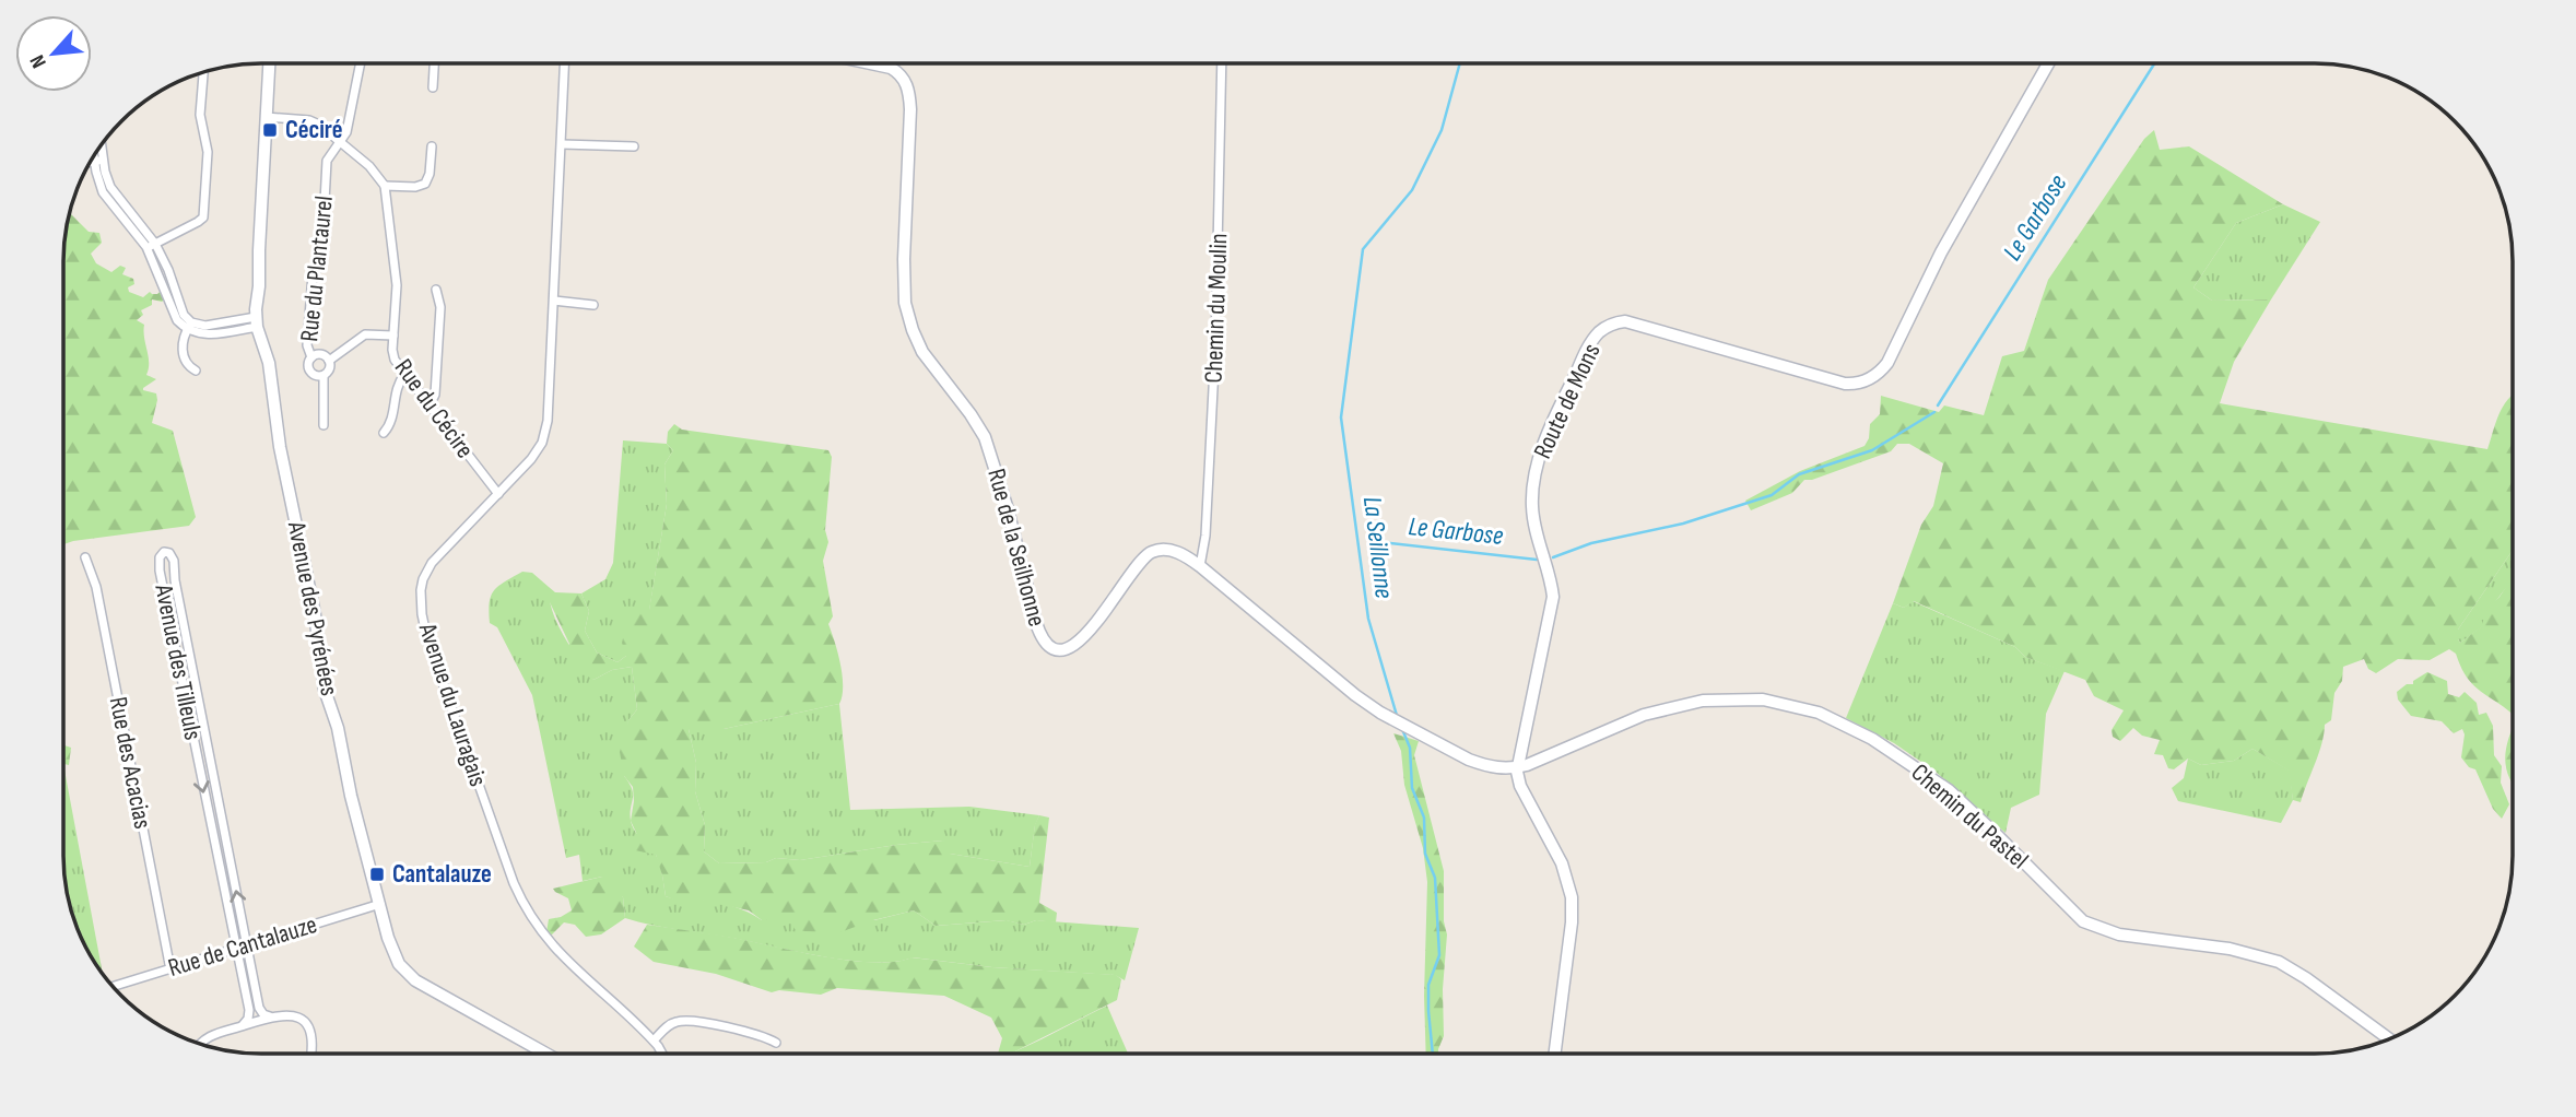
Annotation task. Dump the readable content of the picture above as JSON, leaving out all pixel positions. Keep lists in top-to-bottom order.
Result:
{
  "streets": {
    "street": [
      "Rue du Plantaurel",
      "Chemin du Moulin",
      "Route de Mons",
      "Rue du Cécire",
      "Rue de la Seilhonne",
      "Avenue des Pyrénées",
      "Avenue des Tilleuls",
      "Avenue du Lauragais",
      "Rue des Acacias",
      "Chemin du Pastel",
      "Rue de Cantalauze"
    ]
  },
  "crossings": [
    ["Rue du Plantaurel", "Rue du Cécire"],
    ["Chemin du Moulin", "Rue de la Seilhonne"],
    ["Route de Mons", "Rue de la Seilhonne"],
    ["Route de Mons", "Chemin du Pastel"],
    ["Rue du Cécire", "Avenue du Lauragais"],
    ["Rue de la Seilhonne", "Chemin du Pastel"],
    ["Avenue des Pyrénées", "Rue de Cantalauze"],
    ["Avenue des Tilleuls", "Rue de Cantalauze"],
    ["Rue des Acacias", "Rue de Cantalauze"]
  ],
  "water": ["Le Garbose", "La Seillonne"],
  "places": {
    "transit": ["Céciré", "Cantalauze"]
  },
  "north": "bottom left"
}
